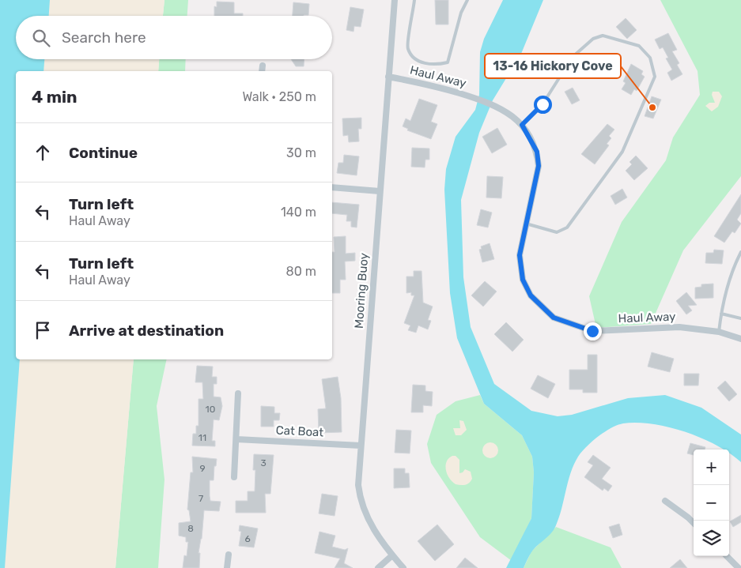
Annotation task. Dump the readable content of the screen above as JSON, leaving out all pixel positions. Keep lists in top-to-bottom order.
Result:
{
  "streets": {
    "street": ["Haul Away", "Mooring Buoy", "Cat Boat"]
  },
  "crossings": [
    ["Haul Away", "Mooring Buoy"],
    ["Mooring Buoy", "Cat Boat"]
  ],
  "places": ["13-16 Hickory Cove"],
  "house_numbers": [
    "10",
    "11",
    "3",
    "9",
    "7",
    "8",
    "6"
  ],
  "page": {
    "search": "Search here",
    "heading": ["4 min", "Walk · 250 m"],
    "list": [
      ["Continue", "30 m"],
      ["Turn left", "Haul Away", "140 m"],
      ["Turn left", "Haul Away", "80 m"],
      "Arrive at destination"
    ],
    "map_buttons": ["+", "−"]
  }
}
